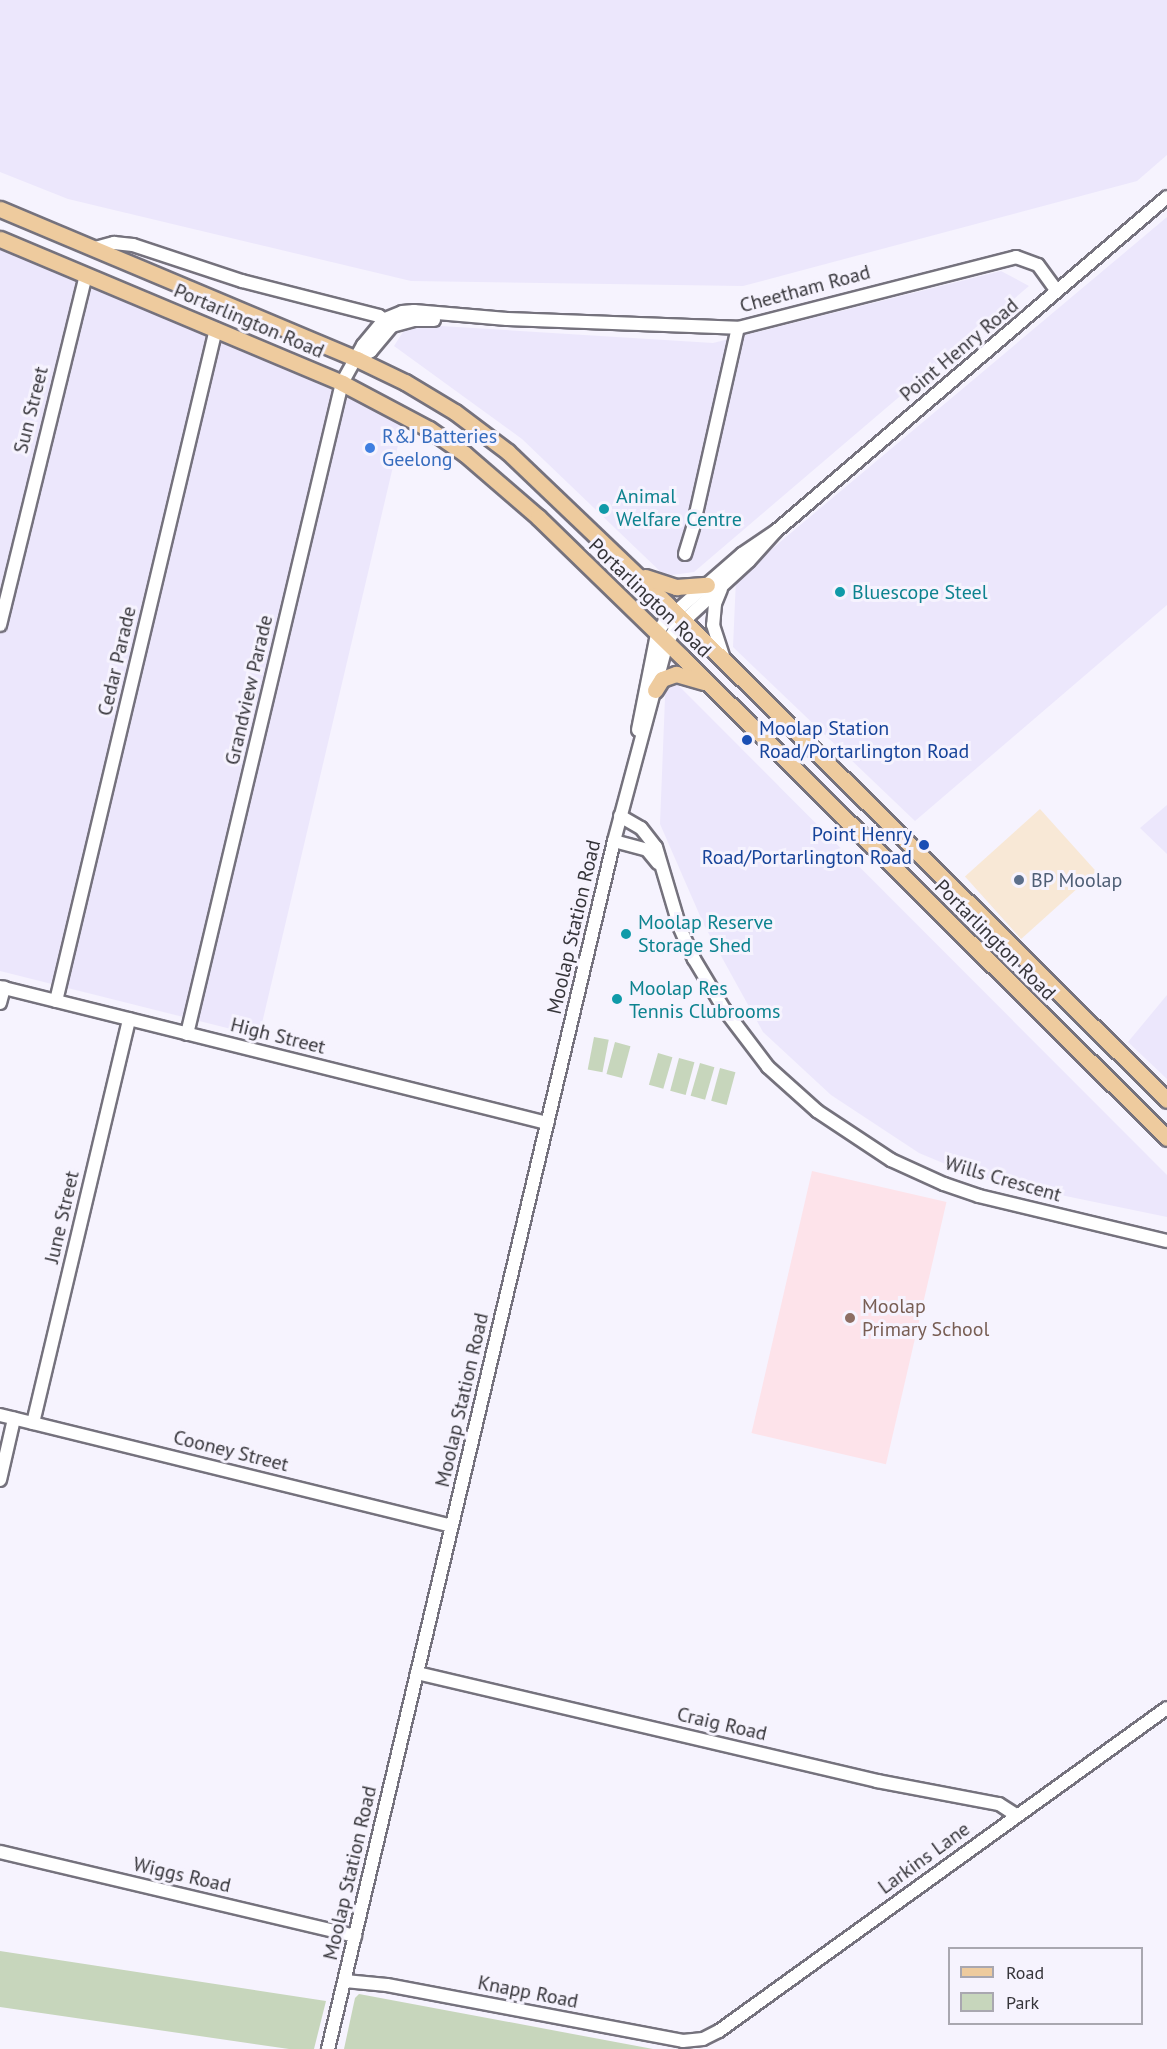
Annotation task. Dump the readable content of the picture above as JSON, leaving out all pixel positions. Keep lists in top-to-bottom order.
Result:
{
  "streets": {
    "main road": ["Portarlington Road"],
    "street": [
      "Cheetham Road",
      "Point Henry Road",
      "Sun Street",
      "Cedar Parade",
      "Grandview Parade",
      "Moolap Station Road",
      "High Street",
      "Wills Crescent",
      "June Street",
      "Cooney Street",
      "Craig Road",
      "Larkins Lane",
      "Wiggs Road",
      "Knapp Road"
    ]
  },
  "crossings": [
    ["Cheetham Road", "Point Henry Road"],
    ["Portarlington Road", "Point Henry Road"],
    ["Portarlington Road", "Sun Street"],
    ["Portarlington Road", "Cedar Parade"],
    ["Portarlington Road", "Grandview Parade"],
    ["Portarlington Road", "Moolap Station Road"],
    ["Point Henry Road", "Moolap Station Road"],
    ["Cedar Parade", "High Street"],
    ["Grandview Parade", "High Street"],
    ["Moolap Station Road", "High Street"],
    ["Moolap Station Road", "Wills Crescent"],
    ["Moolap Station Road", "Cooney Street"],
    ["Moolap Station Road", "Craig Road"],
    ["Moolap Station Road", "Wiggs Road"],
    ["Moolap Station Road", "Knapp Road"],
    ["High Street", "June Street"],
    ["June Street", "Cooney Street"],
    ["Craig Road", "Larkins Lane"],
    ["Larkins Lane", "Knapp Road"]
  ],
  "places": [
    "R&J Batteries Geelong",
    "Animal Welfare Centre",
    "Bluescope Steel",
    "Moolap Station Road/Portarlington Road",
    "Point Henry Road/Portarlington Road",
    "BP Moolap",
    "Moolap Reserve Storage Shed",
    "Moolap Res Tennis Clubrooms",
    "Moolap Primary School"
  ],
  "legend": ["Road", "Park"]
}
